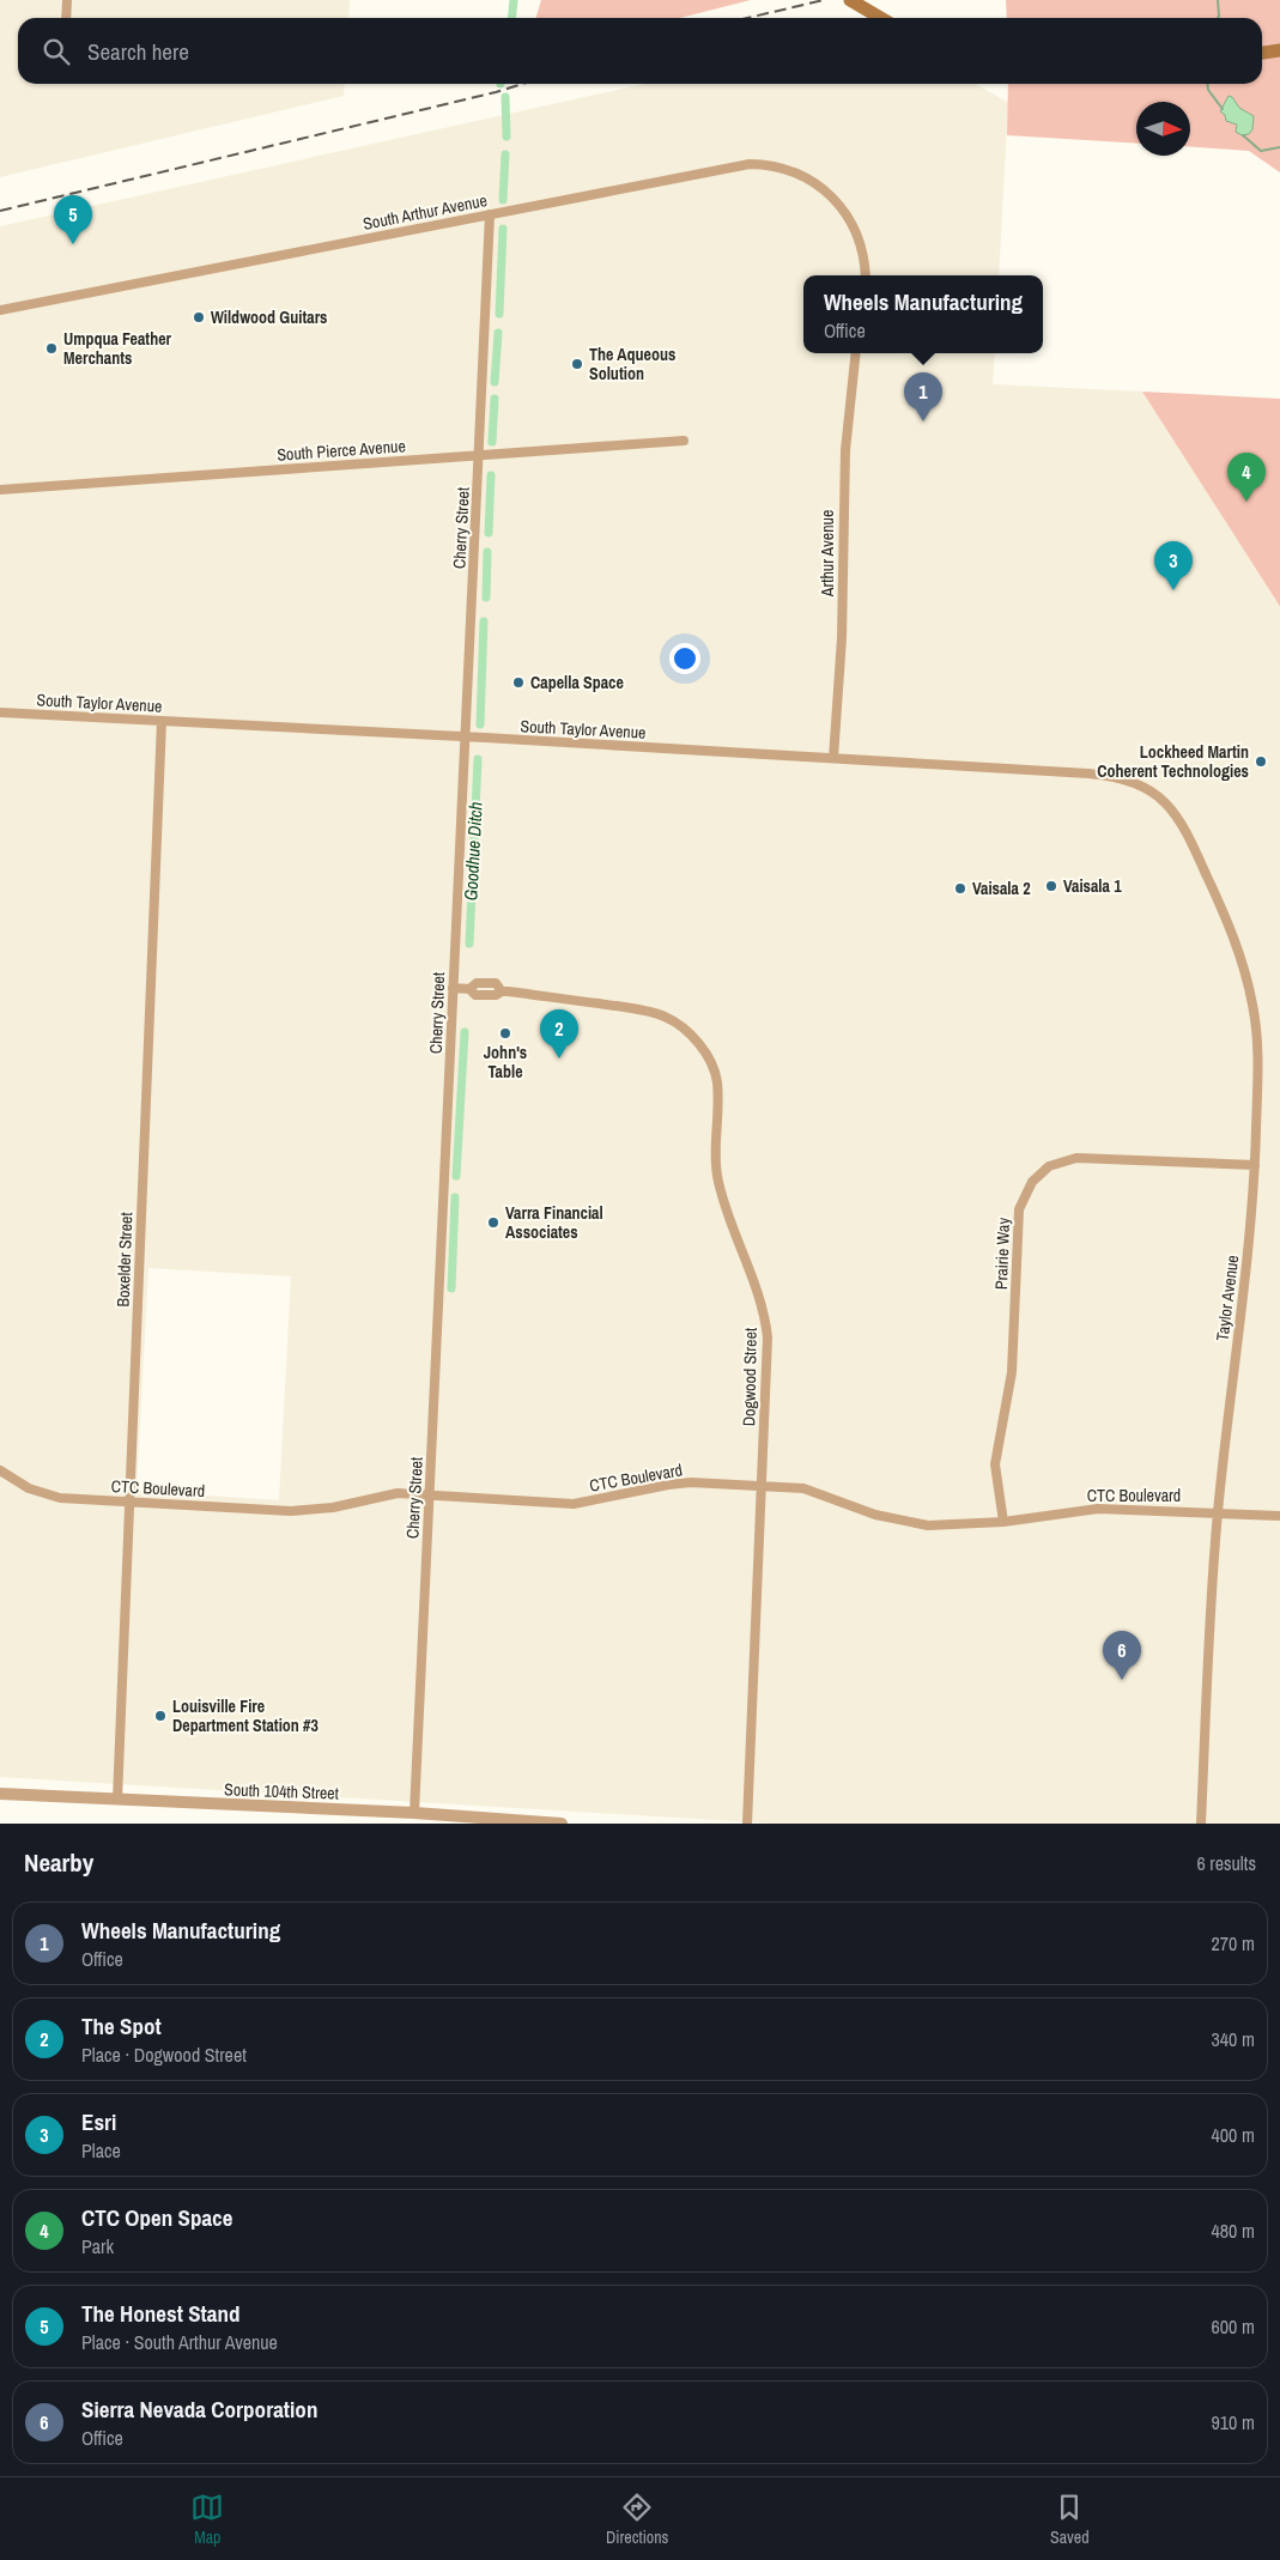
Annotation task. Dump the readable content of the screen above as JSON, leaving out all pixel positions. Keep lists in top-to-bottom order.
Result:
{
  "streets": {
    "street": [
      "South Arthur Avenue",
      "South Pierce Avenue",
      "Cherry Street",
      "Arthur Avenue",
      "South Taylor Avenue",
      "Prairie Way",
      "Boxelder Street",
      "Taylor Avenue",
      "Dogwood Street",
      "CTC Boulevard",
      "South 104th Street"
    ]
  },
  "crossings": [
    ["South Arthur Avenue", "Cherry Street"],
    ["South Pierce Avenue", "Cherry Street"],
    ["Cherry Street", "South Taylor Avenue"],
    ["Cherry Street", "Dogwood Street"],
    ["Cherry Street", "CTC Boulevard"],
    ["Cherry Street", "South 104th Street"],
    ["Arthur Avenue", "South Taylor Avenue"],
    ["South Taylor Avenue", "Boxelder Street"],
    ["South Taylor Avenue", "Taylor Avenue"],
    ["Prairie Way", "Taylor Avenue"],
    ["Prairie Way", "CTC Boulevard"],
    ["Boxelder Street", "CTC Boulevard"],
    ["Boxelder Street", "South 104th Street"],
    ["Taylor Avenue", "CTC Boulevard"],
    ["Dogwood Street", "CTC Boulevard"]
  ],
  "water": ["Goodhue Ditch"],
  "places": [
    "Wildwood Guitars",
    "Umpqua Feather Merchants",
    "The Aqueous Solution",
    "Capella Space",
    "Lockheed Martin Coherent Technologies",
    "Vaisala 1",
    "Vaisala 2",
    "John's Table",
    "Varra Financial Associates",
    "Louisville Fire Department Station #3"
  ],
  "north": "right",
  "page": {
    "search": "Search here",
    "pins": [
      "5",
      "1",
      "4",
      "3",
      "2",
      "6"
    ],
    "popup": ["Wheels Manufacturing", "Office"],
    "heading": ["Nearby", "6 results"],
    "list": [
      {
        "mark": "1",
        "name": "Wheels Manufacturing",
        "note": "Office",
        "value": "270 m"
      },
      {
        "mark": "2",
        "name": "The Spot",
        "note": "Place · Dogwood Street",
        "value": "340 m"
      },
      {
        "mark": "3",
        "name": "Esri",
        "note": "Place",
        "value": "400 m"
      },
      {
        "mark": "4",
        "name": "CTC Open Space",
        "note": "Park",
        "value": "480 m"
      },
      {
        "mark": "5",
        "name": "The Honest Stand",
        "note": "Place · South Arthur Avenue",
        "value": "600 m"
      },
      {
        "mark": "6",
        "name": "Sierra Nevada Corporation",
        "note": "Office",
        "value": "910 m"
      }
    ],
    "nav": ["Map", "Directions", "Saved"]
  }
}
